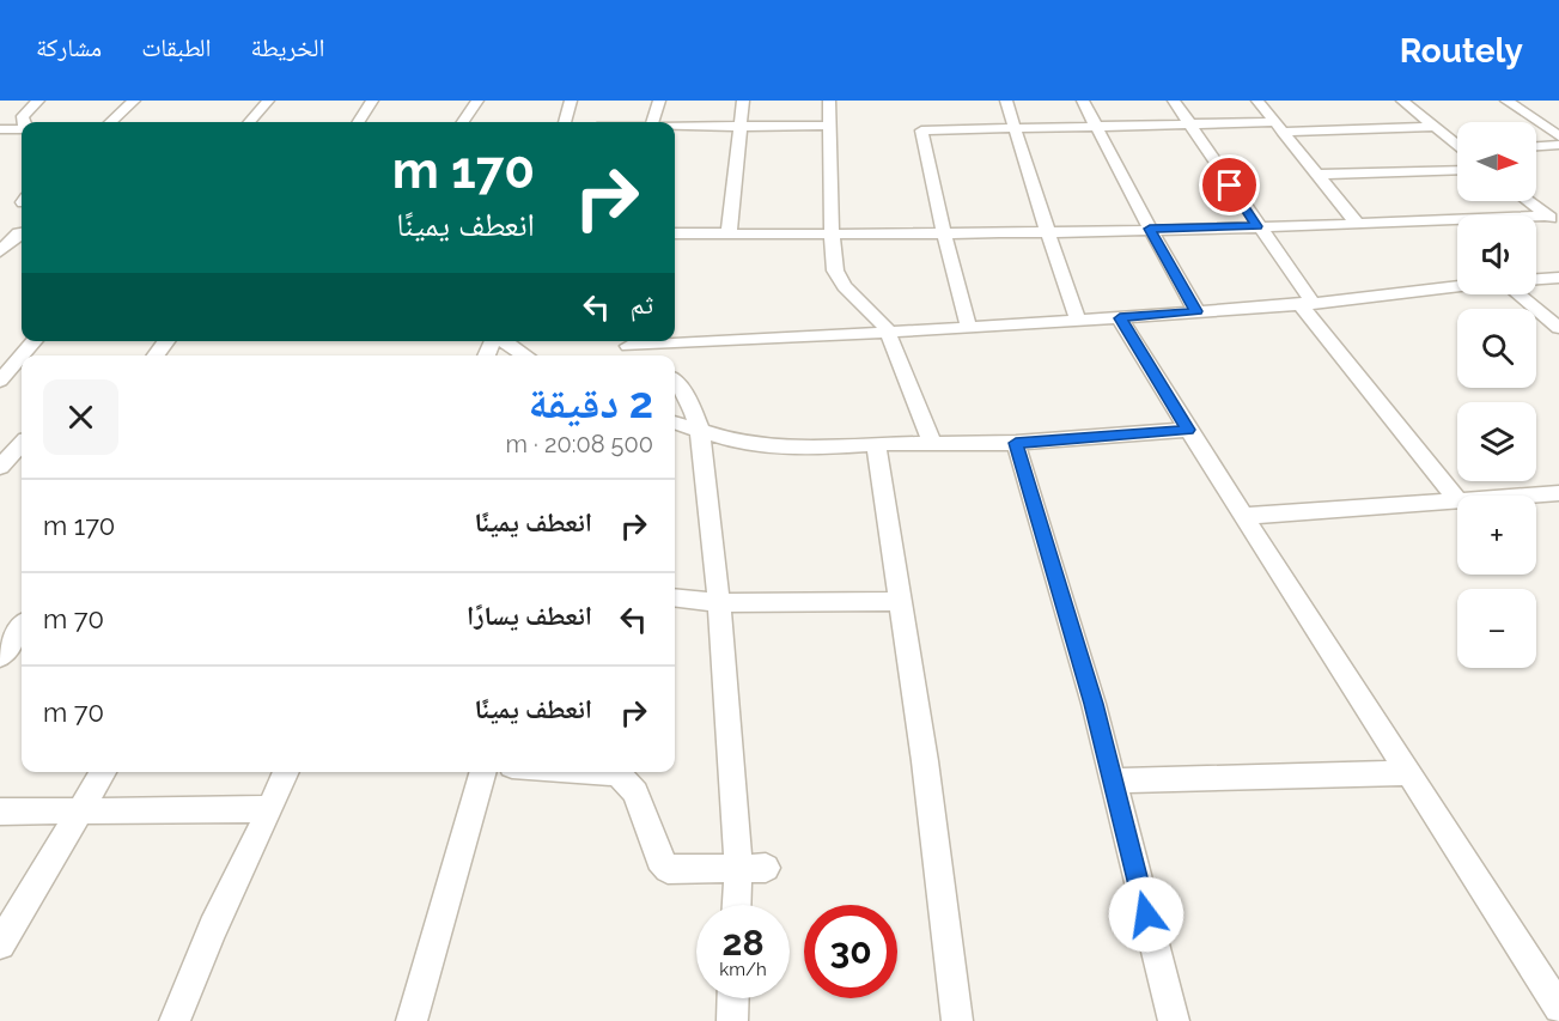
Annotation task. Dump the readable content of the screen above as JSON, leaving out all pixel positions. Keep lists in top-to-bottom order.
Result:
{
  "north": "right",
  "page": {
    "header": "Routely",
    "nav": ["الخريطة", "الطبقات", "مشاركة"],
    "map_buttons": ["+", "−"],
    "turn": ["170 m", "انعطف يمينًا"],
    "then": "ثم",
    "heading": ["2 دقيقة", "500 m · 20:08"],
    "list": [
      {
        "name": "انعطف يمينًا",
        "value": "170 m"
      },
      {
        "name": "انعطف يسارًا",
        "value": "70 m"
      },
      {
        "name": "انعطف يمينًا",
        "value": "70 m"
      }
    ],
    "speed": "28 km/h",
    "limit": "30"
  }
}
